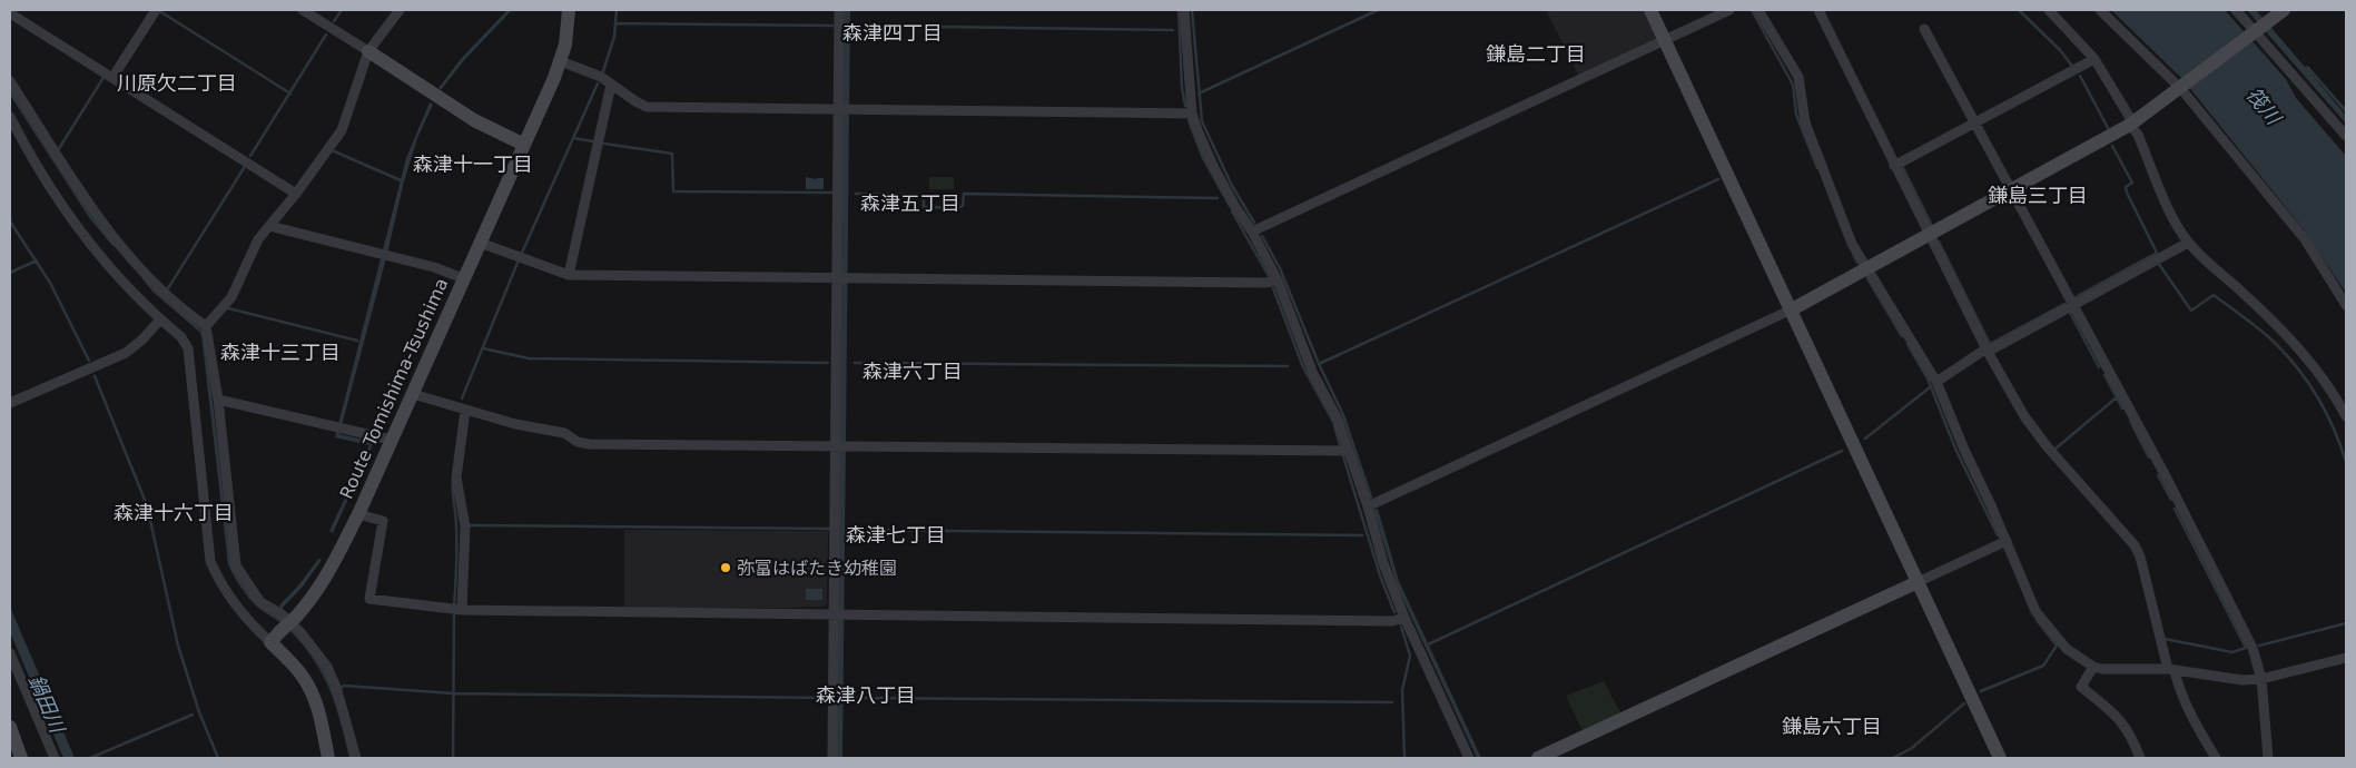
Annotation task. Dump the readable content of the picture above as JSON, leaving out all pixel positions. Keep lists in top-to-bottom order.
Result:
{
  "streets": {
    "street": ["Route Tomishima-Tsushima"]
  },
  "districts": [
    "森津四丁目",
    "鎌島二丁目",
    "川原欠二丁目",
    "森津十一丁目",
    "鎌島三丁目",
    "森津五丁目",
    "森津十三丁目",
    "森津六丁目",
    "森津十六丁目",
    "森津七丁目",
    "森津八丁目",
    "鎌島六丁目"
  ],
  "water": ["筏川", "鍋田川"],
  "places": ["弥富はばたき幼稚園"]
}
